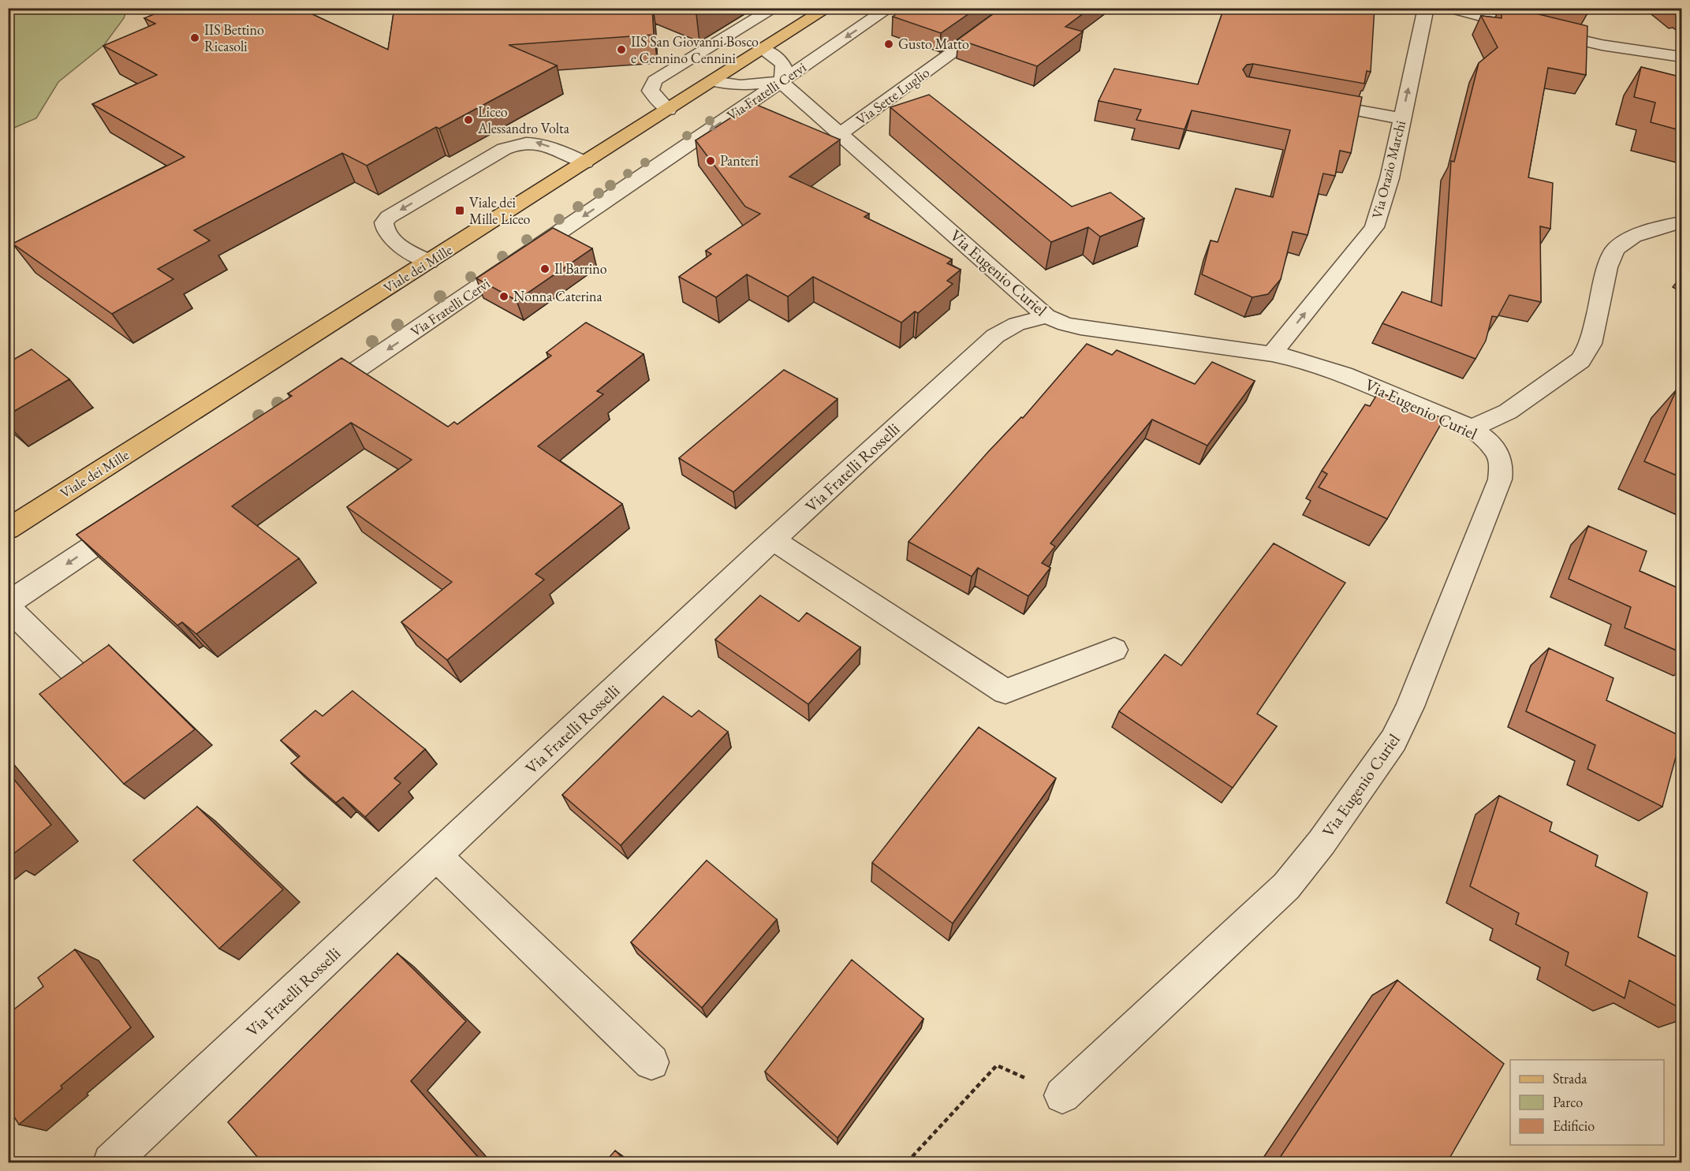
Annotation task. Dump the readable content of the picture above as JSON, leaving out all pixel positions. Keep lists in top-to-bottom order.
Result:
{
  "streets": {
    "main road": ["Viale dei Mille"],
    "street": [
      "Via Fratelli Cervi",
      "Via Sette Luglio",
      "Via Orazio Marchi",
      "Via Eugenio Curiel",
      "Via Fratelli Rosselli"
    ]
  },
  "crossings": [
    ["Via Fratelli Cervi", "Via Eugenio Curiel"],
    ["Via Sette Luglio", "Via Eugenio Curiel"],
    ["Via Orazio Marchi", "Via Eugenio Curiel"],
    ["Via Eugenio Curiel", "Via Fratelli Rosselli"]
  ],
  "one_way": ["Via Fratelli Cervi", "Via Orazio Marchi"],
  "places": {
    "other": [
      "IIS Bettino Ricasoli",
      "Gusto Matto",
      "IIS San Giovanni Bosco e Cennino Cennini",
      "Liceo Alessandro Volta",
      "Panteri",
      "Il Barrino",
      "Nonna Caterina"
    ],
    "transit": ["Viale dei Mille Liceo"]
  },
  "legend": ["Strada", "Parco", "Edificio"]
}
